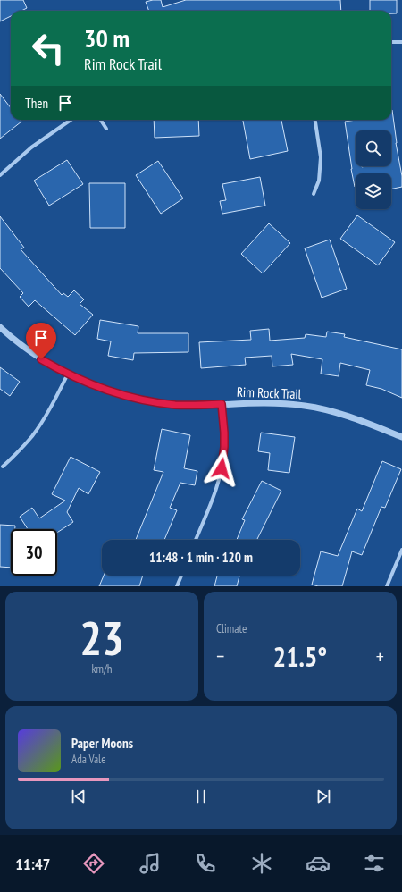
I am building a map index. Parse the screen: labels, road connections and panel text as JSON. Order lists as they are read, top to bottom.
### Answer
{
  "streets": {
    "street": ["Rim Rock Trail"]
  },
  "page": {
    "turn": ["30 m", "Rim Rock Trail"],
    "then": "Then",
    "limit": "30",
    "trip": "11:48 · 1 min · 120 m",
    "tile": [
      ["23", "km/h"],
      "Climate"
    ],
    "heat": ["−", "21.5°", "+"],
    "song": ["Paper Moons", "Ada Vale"],
    "tabs": "11:47"
  }
}
